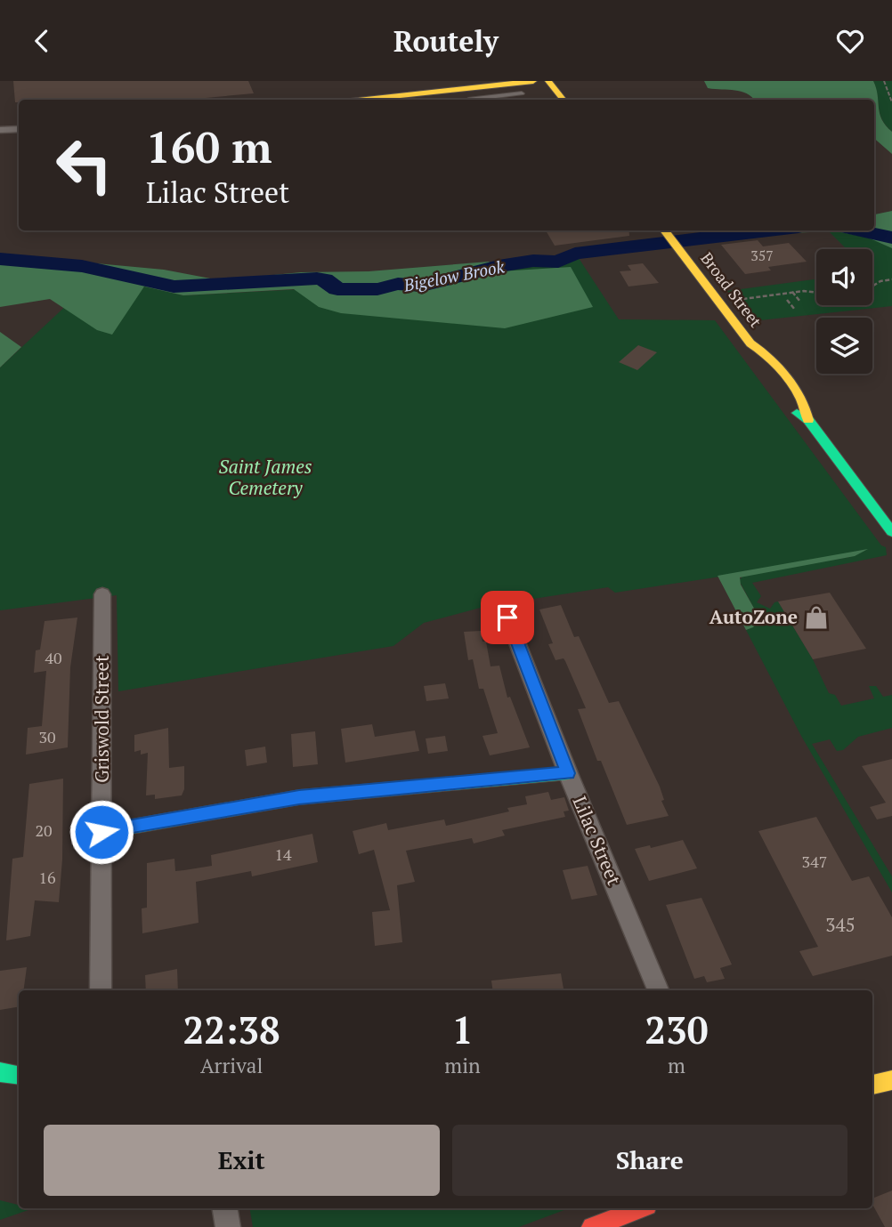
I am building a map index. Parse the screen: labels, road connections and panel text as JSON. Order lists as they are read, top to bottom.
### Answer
{
  "streets": {
    "main road": ["Broad Street"],
    "street": ["Griswold Street", "Lilac Street"]
  },
  "water": ["Bigelow Brook"],
  "parks": ["Saint James Cemetery"],
  "places": {
    "shop": ["AutoZone"]
  },
  "house_numbers": [
    "357",
    "40",
    "30",
    "20",
    "14",
    "347",
    "16",
    "345"
  ],
  "page": {
    "header": "Routely",
    "turn": ["160 m", "Lilac Street"],
    "eta": [
      "22:38",
      "Arrival",
      "1",
      "min",
      "230",
      "m"
    ],
    "buttons": ["Exit", "Share"]
  }
}
